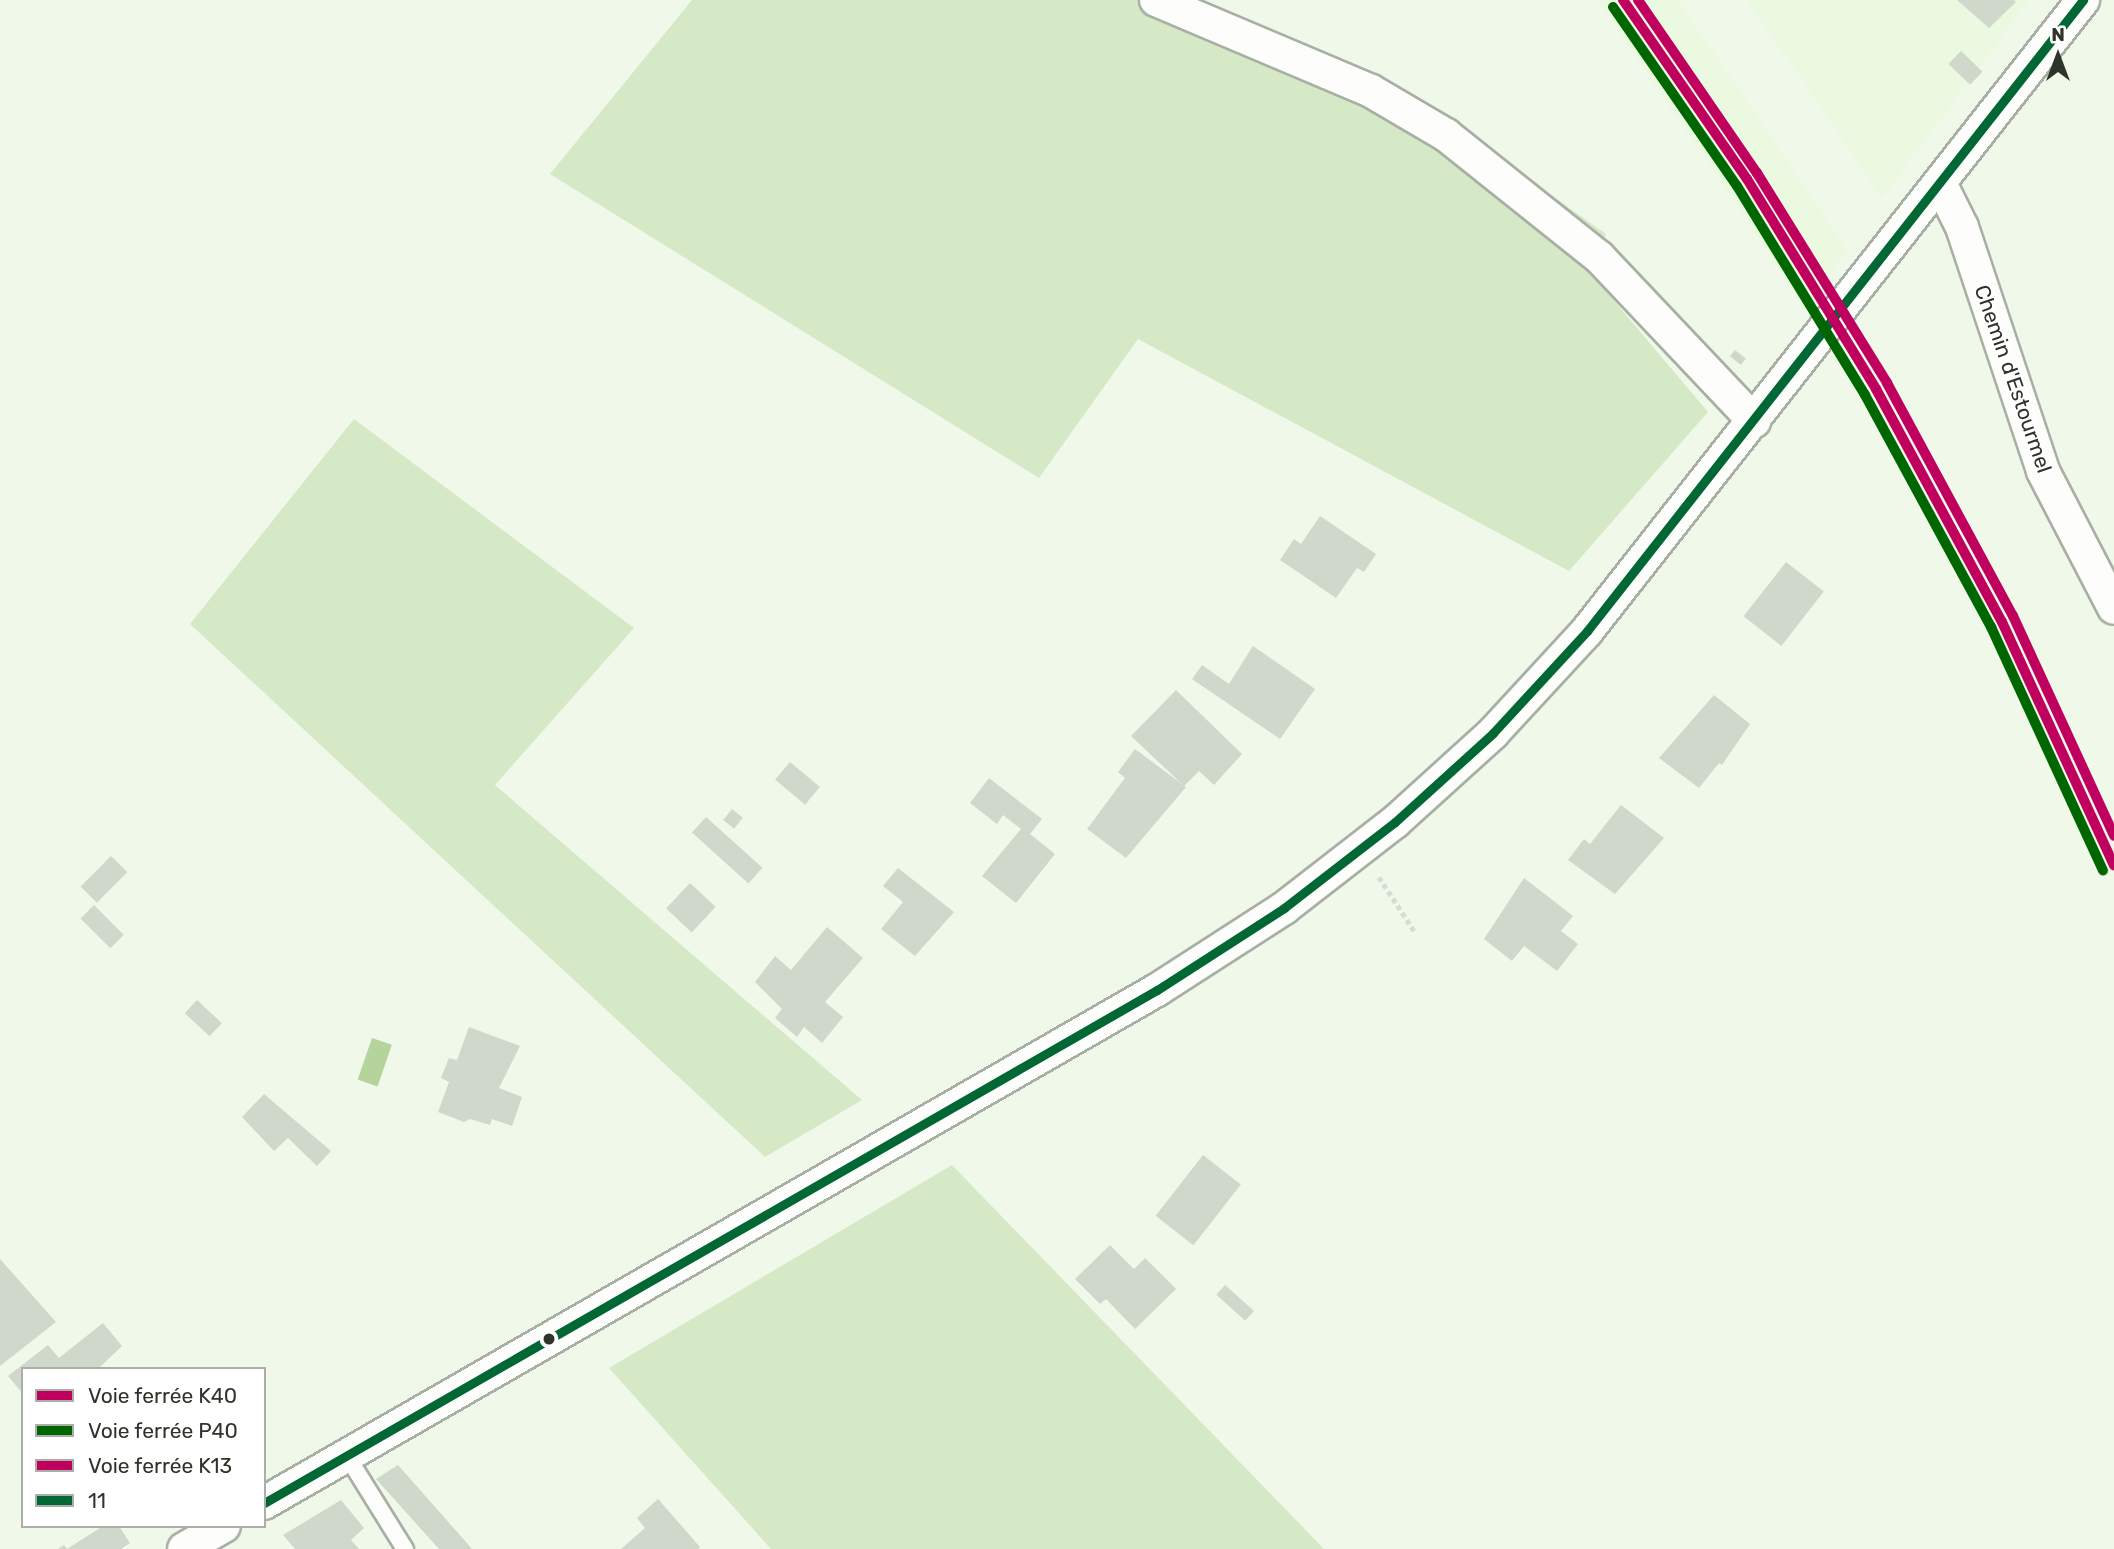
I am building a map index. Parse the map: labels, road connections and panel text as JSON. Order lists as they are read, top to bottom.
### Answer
{
  "streets": {
    "street": ["Chemin d'Estourmel"]
  },
  "lines": [
    "rail line K40",
    "rail line K13",
    "transit line 11",
    "rail line P40"
  ],
  "legend": [
    "Voie ferrée K40",
    "Voie ferrée P40",
    "Voie ferrée K13",
    "11"
  ],
  "north": "top"
}
